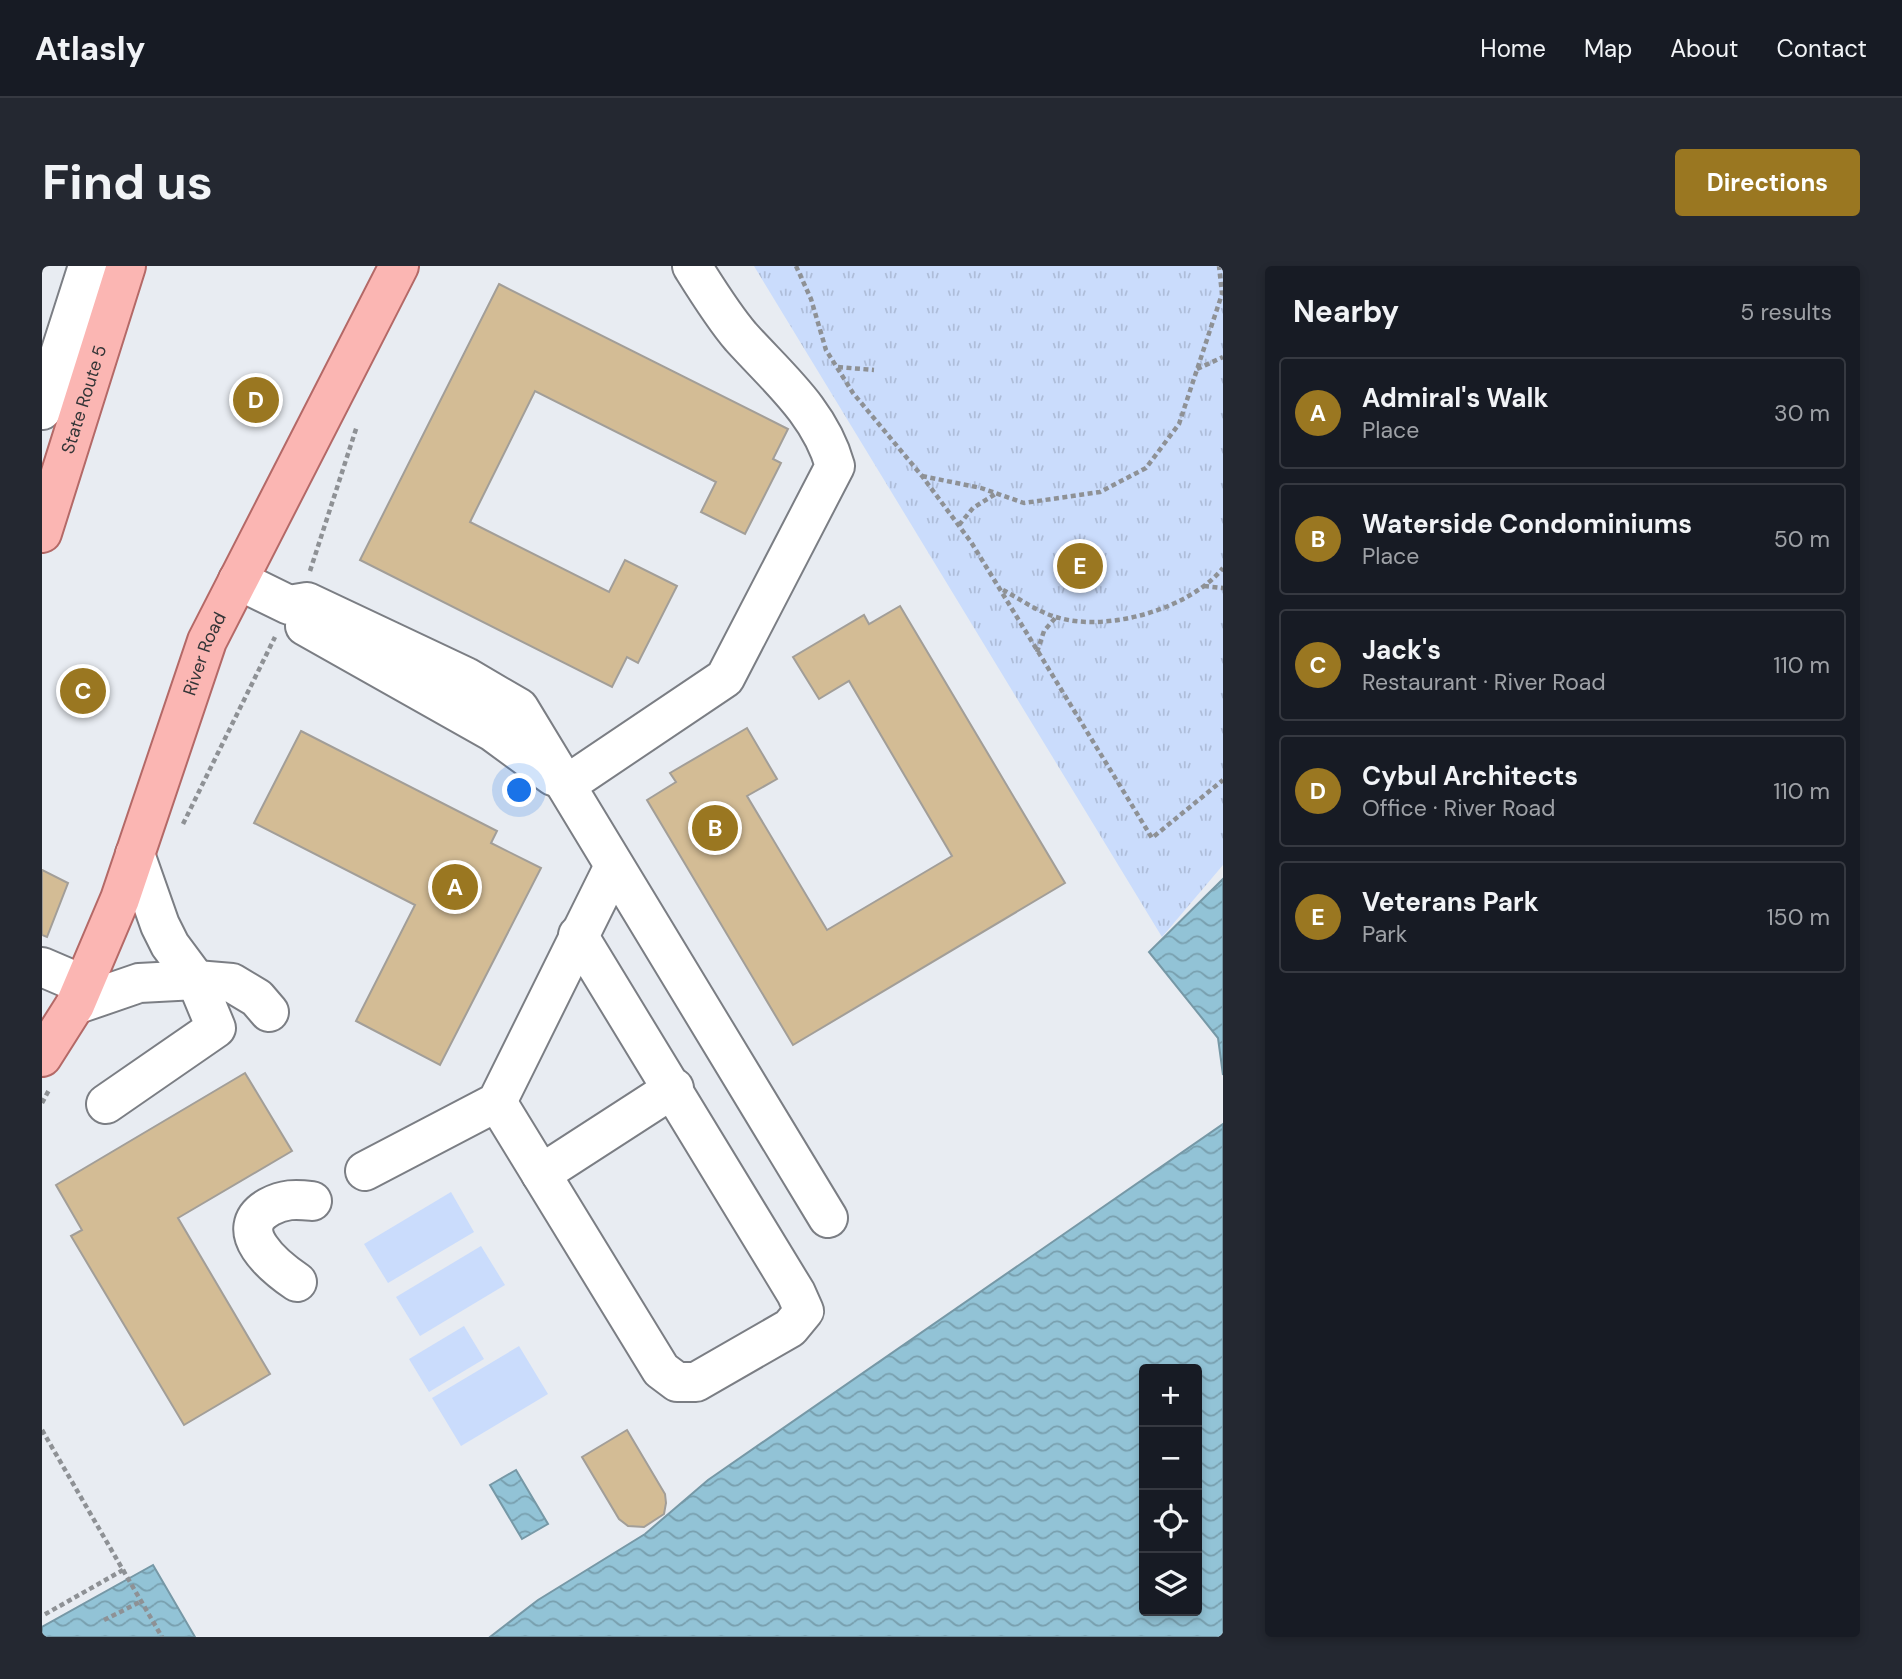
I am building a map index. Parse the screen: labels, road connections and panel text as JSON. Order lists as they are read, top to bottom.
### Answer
{
  "streets": {
    "main road": ["State Route 5", "River Road"]
  },
  "page": {
    "header": "Atlasly",
    "nav": [
      "Home",
      "Map",
      "About",
      "Contact"
    ],
    "buttons": "Directions",
    "title": "Find us",
    "heading": ["Nearby", "5 results"],
    "list": [
      {
        "mark": "A",
        "name": "Admiral's Walk",
        "note": "Place",
        "value": "30 m"
      },
      {
        "mark": "B",
        "name": "Waterside Condominiums",
        "note": "Place",
        "value": "50 m"
      },
      {
        "mark": "C",
        "name": "Jack's",
        "note": "Restaurant · River Road",
        "value": "110 m"
      },
      {
        "mark": "D",
        "name": "Cybul Architects",
        "note": "Office · River Road",
        "value": "110 m"
      },
      {
        "mark": "E",
        "name": "Veterans Park",
        "note": "Park",
        "value": "150 m"
      }
    ],
    "pins": [
      "D",
      "E",
      "C",
      "B",
      "A"
    ],
    "map_buttons": ["+", "−"]
  }
}
